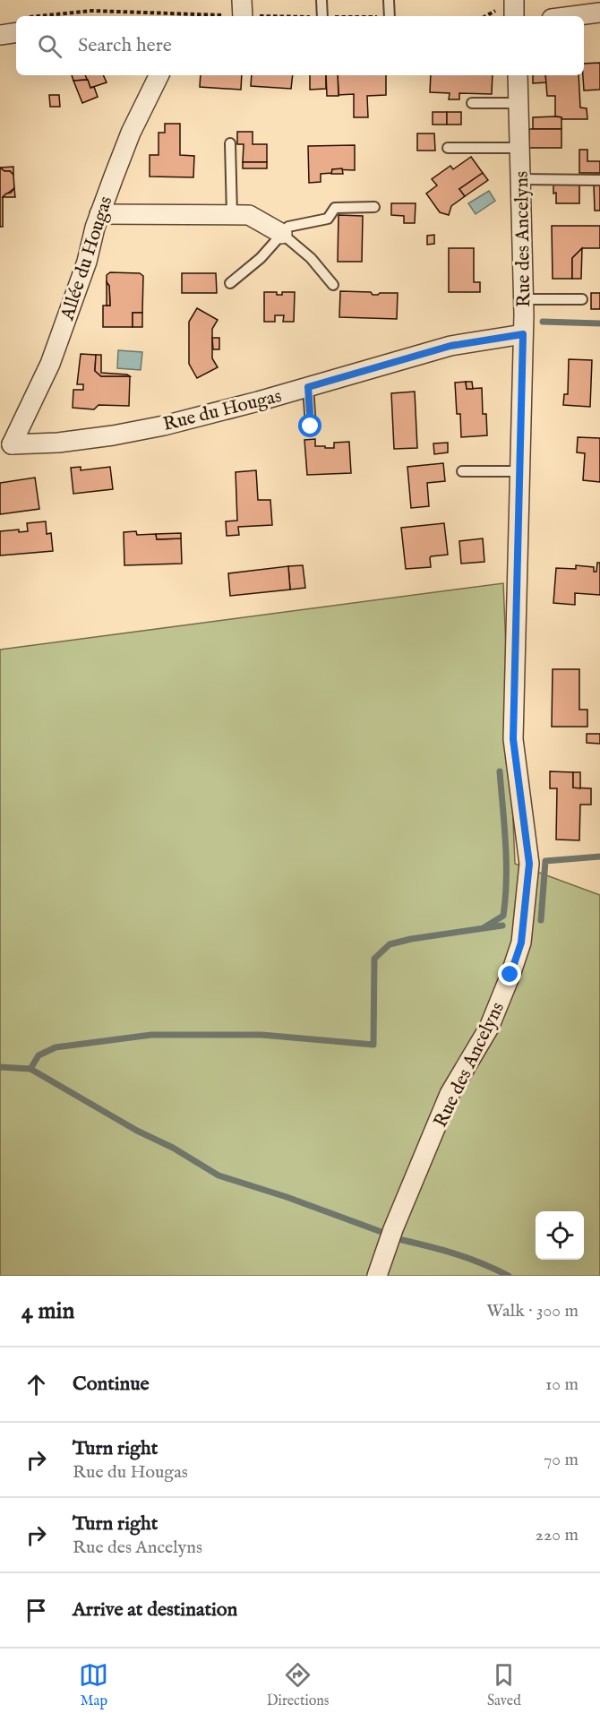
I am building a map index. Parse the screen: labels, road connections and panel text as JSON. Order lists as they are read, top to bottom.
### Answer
{
  "streets": {
    "street": ["Rue des Ancelyns", "Allée du Hougas", "Rue du Hougas"]
  },
  "crossings": [
    ["Rue des Ancelyns", "Rue du Hougas"],
    ["Allée du Hougas", "Rue du Hougas"]
  ],
  "page": {
    "search": "Search here",
    "heading": ["4 min", "Walk · 300 m"],
    "list": [
      ["Continue", "10 m"],
      ["Turn right", "Rue du Hougas", "70 m"],
      ["Turn right", "Rue des Ancelyns", "220 m"],
      "Arrive at destination"
    ],
    "nav": ["Map", "Directions", "Saved"]
  }
}
